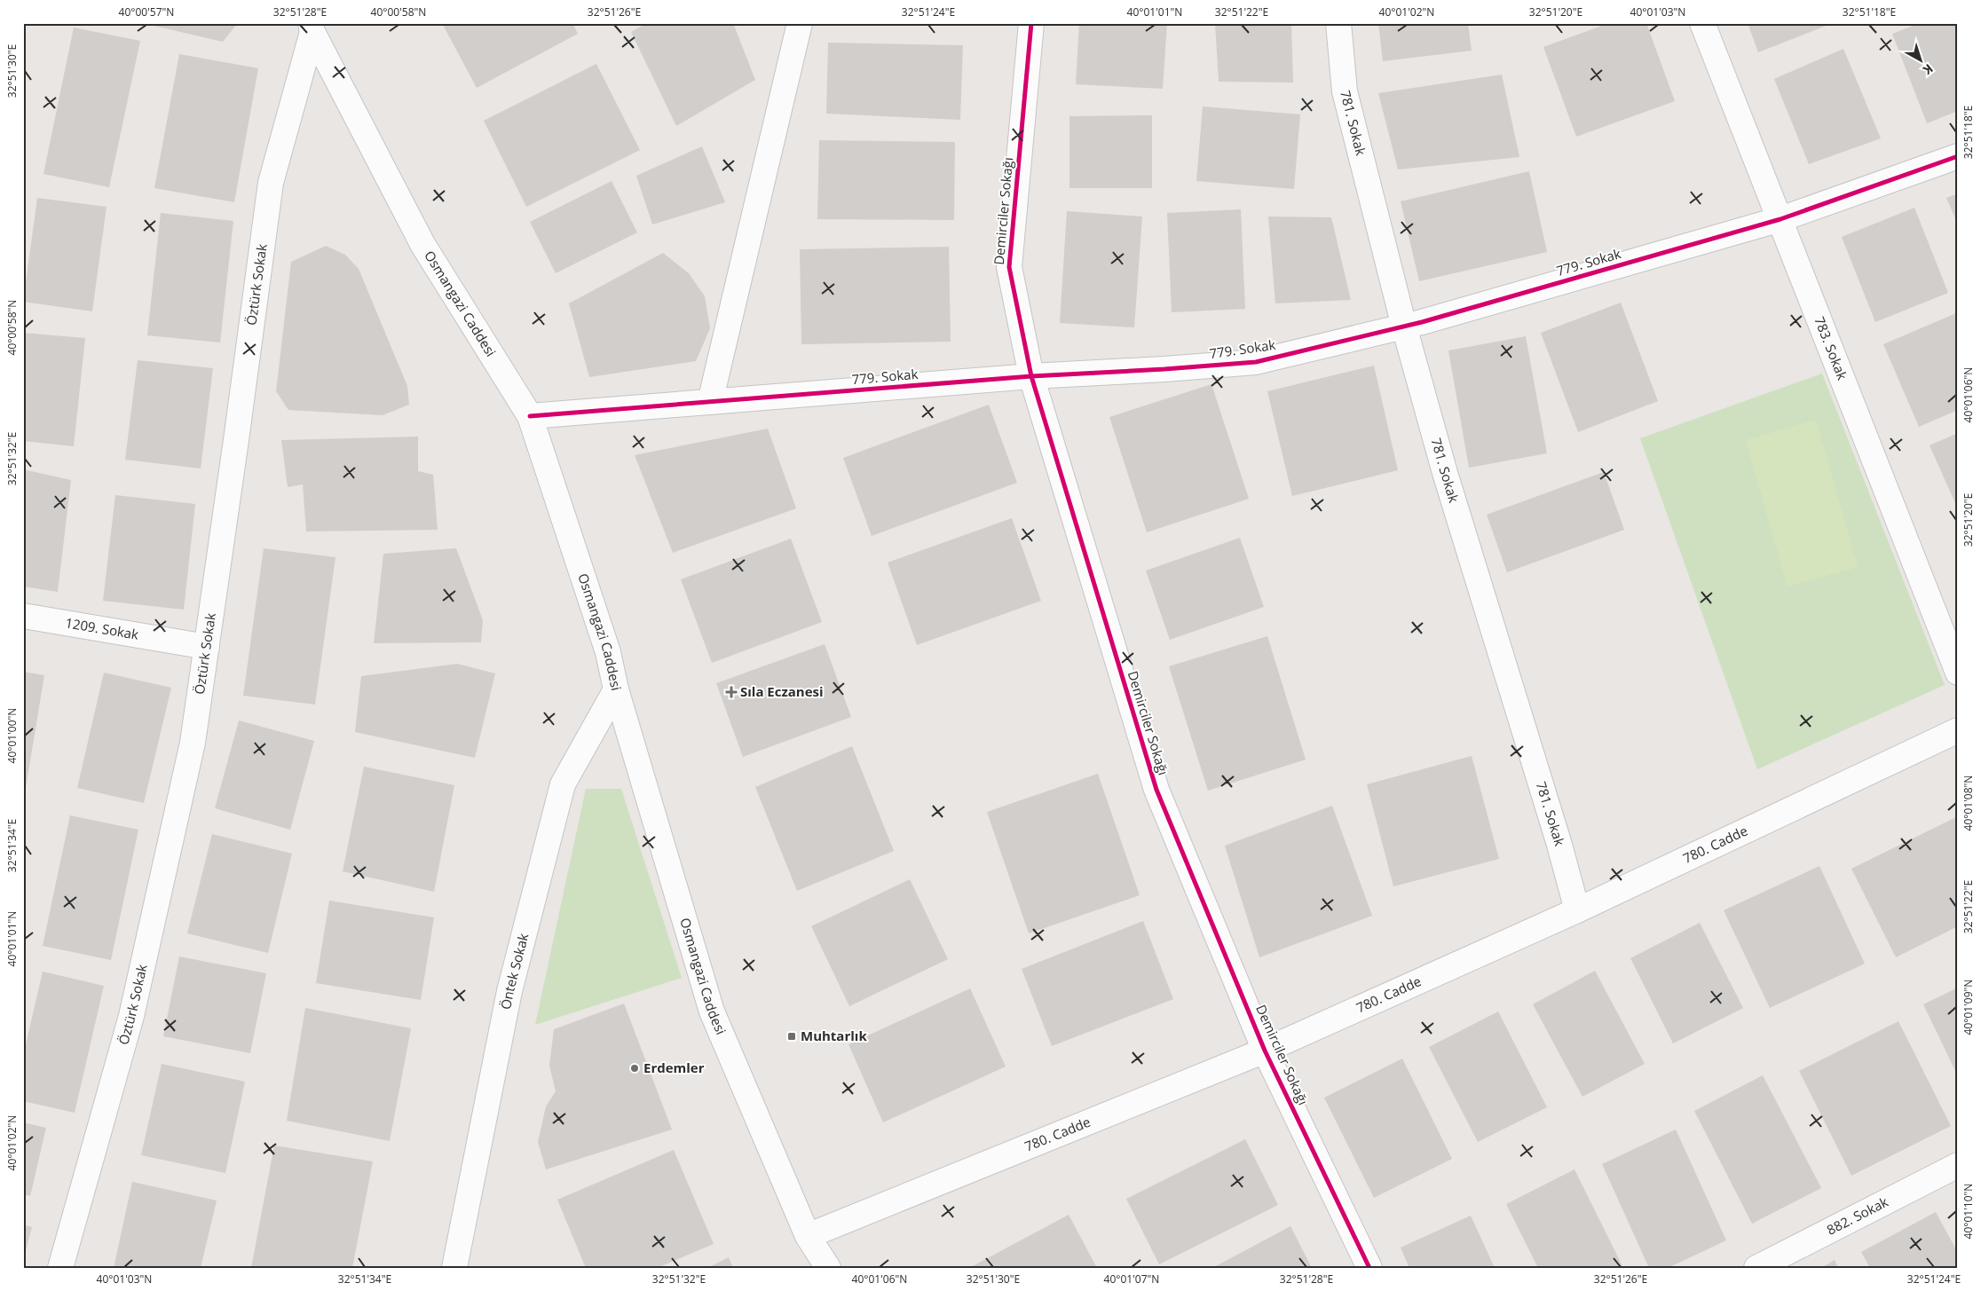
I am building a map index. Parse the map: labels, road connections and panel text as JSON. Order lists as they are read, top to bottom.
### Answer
{
  "streets": {
    "street": [
      "781. Sokak",
      "Demirciler Sokağı",
      "779. Sokak",
      "Öztürk Sokak",
      "Osmangazi Caddesi",
      "783. Sokak",
      "1209. Sokak",
      "780. Cadde",
      "Öntek Sokak",
      "882. Sokak"
    ]
  },
  "crossings": [
    ["781. Sokak", "779. Sokak"],
    ["781. Sokak", "780. Cadde"],
    ["Demirciler Sokağı", "779. Sokak"],
    ["Demirciler Sokağı", "780. Cadde"],
    ["779. Sokak", "Osmangazi Caddesi"],
    ["779. Sokak", "783. Sokak"],
    ["Öztürk Sokak", "Osmangazi Caddesi"],
    ["Öztürk Sokak", "1209. Sokak"],
    ["Osmangazi Caddesi", "780. Cadde"],
    ["Osmangazi Caddesi", "Öntek Sokak"]
  ],
  "places": {
    "health": ["Sıla Eczanesi"],
    "transit": ["Muhtarlık"],
    "other": ["Erdemler"]
  },
  "north": "bottom right",
  "coordinates": [
    "40°00'57\"N",
    "32°51'28\"E",
    "40°00'58\"N",
    "32°51'26\"E",
    "32°51'24\"E",
    "40°01'01\"N",
    "32°51'22\"E",
    "40°01'02\"N",
    "32°51'20\"E",
    "40°01'03\"N",
    "32°51'18\"E",
    "32°51'30\"E",
    "40°01'06\"N",
    "32°51'32\"E",
    "40°01'00\"N",
    "40°01'08\"N",
    "32°51'34\"E",
    "40°01'09\"N",
    "40°01'10\"N",
    "40°01'07\"N"
  ]
}
